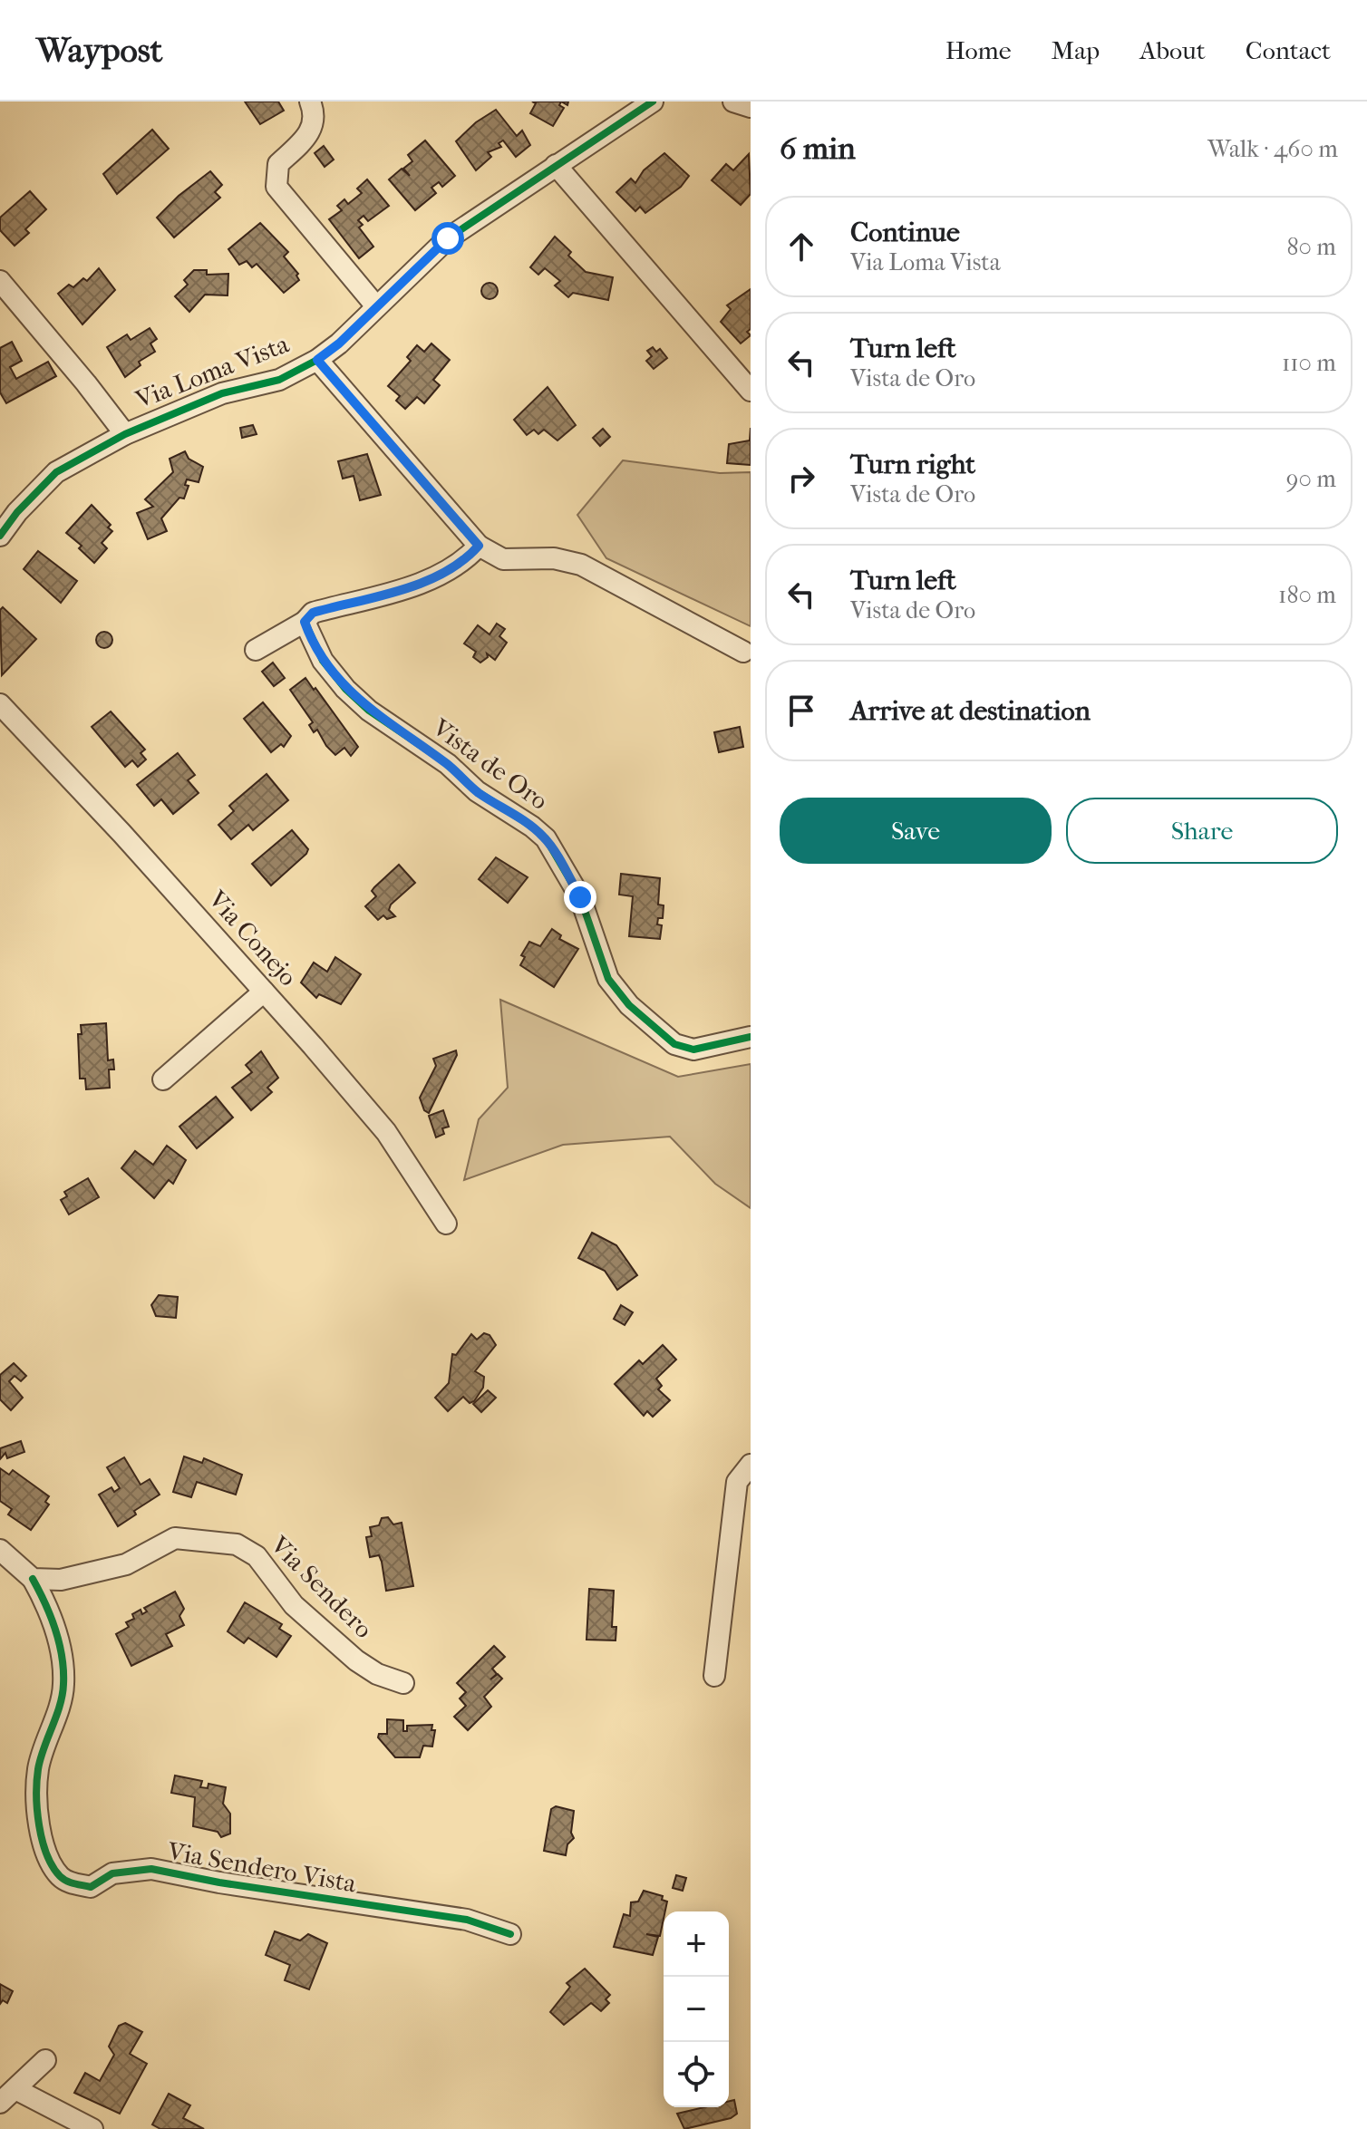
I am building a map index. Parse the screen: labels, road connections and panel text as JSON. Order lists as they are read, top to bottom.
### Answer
{
  "streets": {
    "street": [
      "Via Loma Vista",
      "Vista de Oro",
      "Via Conejo",
      "Via Sendero",
      "Via Sendero Vista"
    ]
  },
  "crossings": [
    ["Via Sendero", "Via Sendero Vista"]
  ],
  "page": {
    "header": "Waypost",
    "nav": [
      "Home",
      "Map",
      "About",
      "Contact"
    ],
    "heading": ["6 min", "Walk · 460 m"],
    "list": [
      ["Continue", "Via Loma Vista", "80 m"],
      ["Turn left", "Vista de Oro", "110 m"],
      ["Turn right", "Vista de Oro", "90 m"],
      ["Turn left", "Vista de Oro", "180 m"],
      "Arrive at destination"
    ],
    "buttons": ["Save", "Share"],
    "map_buttons": ["+", "−"]
  }
}
